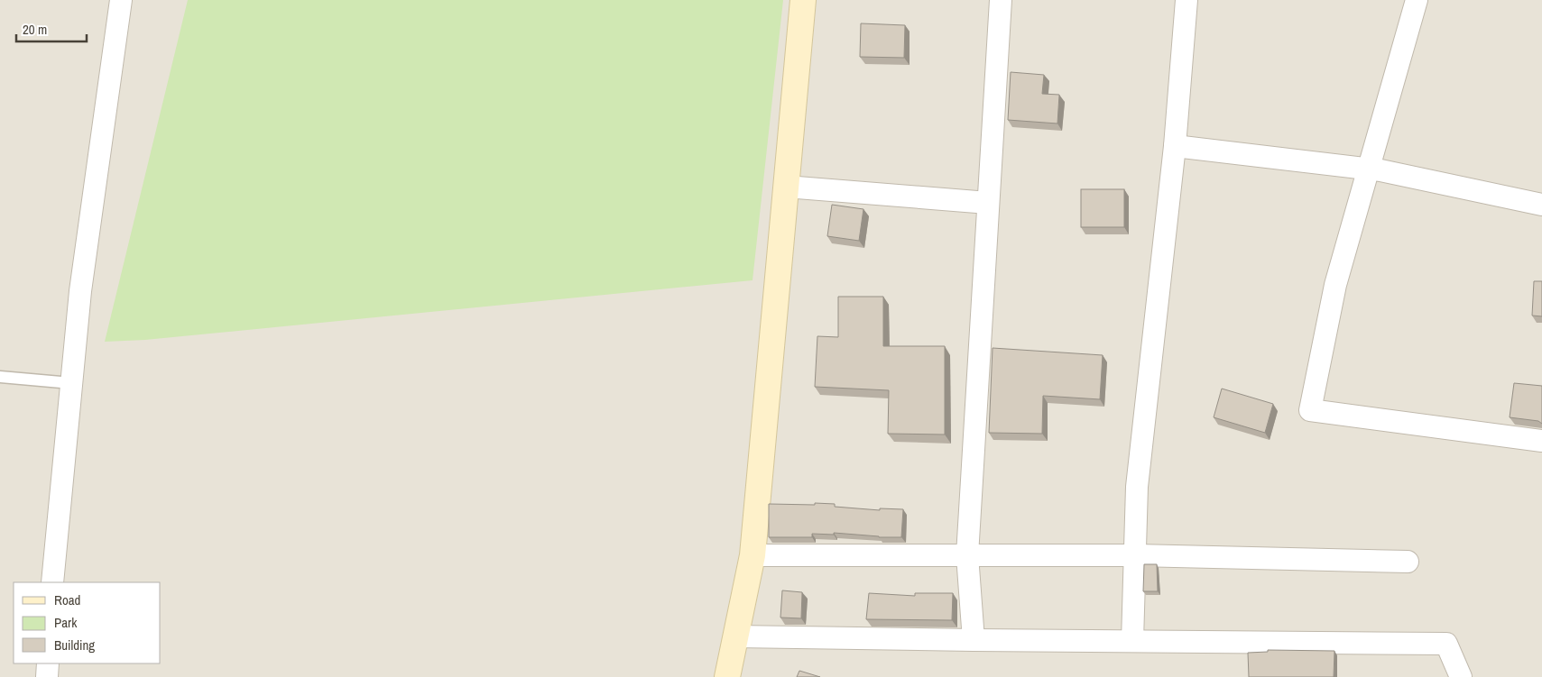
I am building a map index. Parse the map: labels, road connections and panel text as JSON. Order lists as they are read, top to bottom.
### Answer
{
  "legend": ["Road", "Park", "Building"],
  "scale_bar": "20 m"
}
